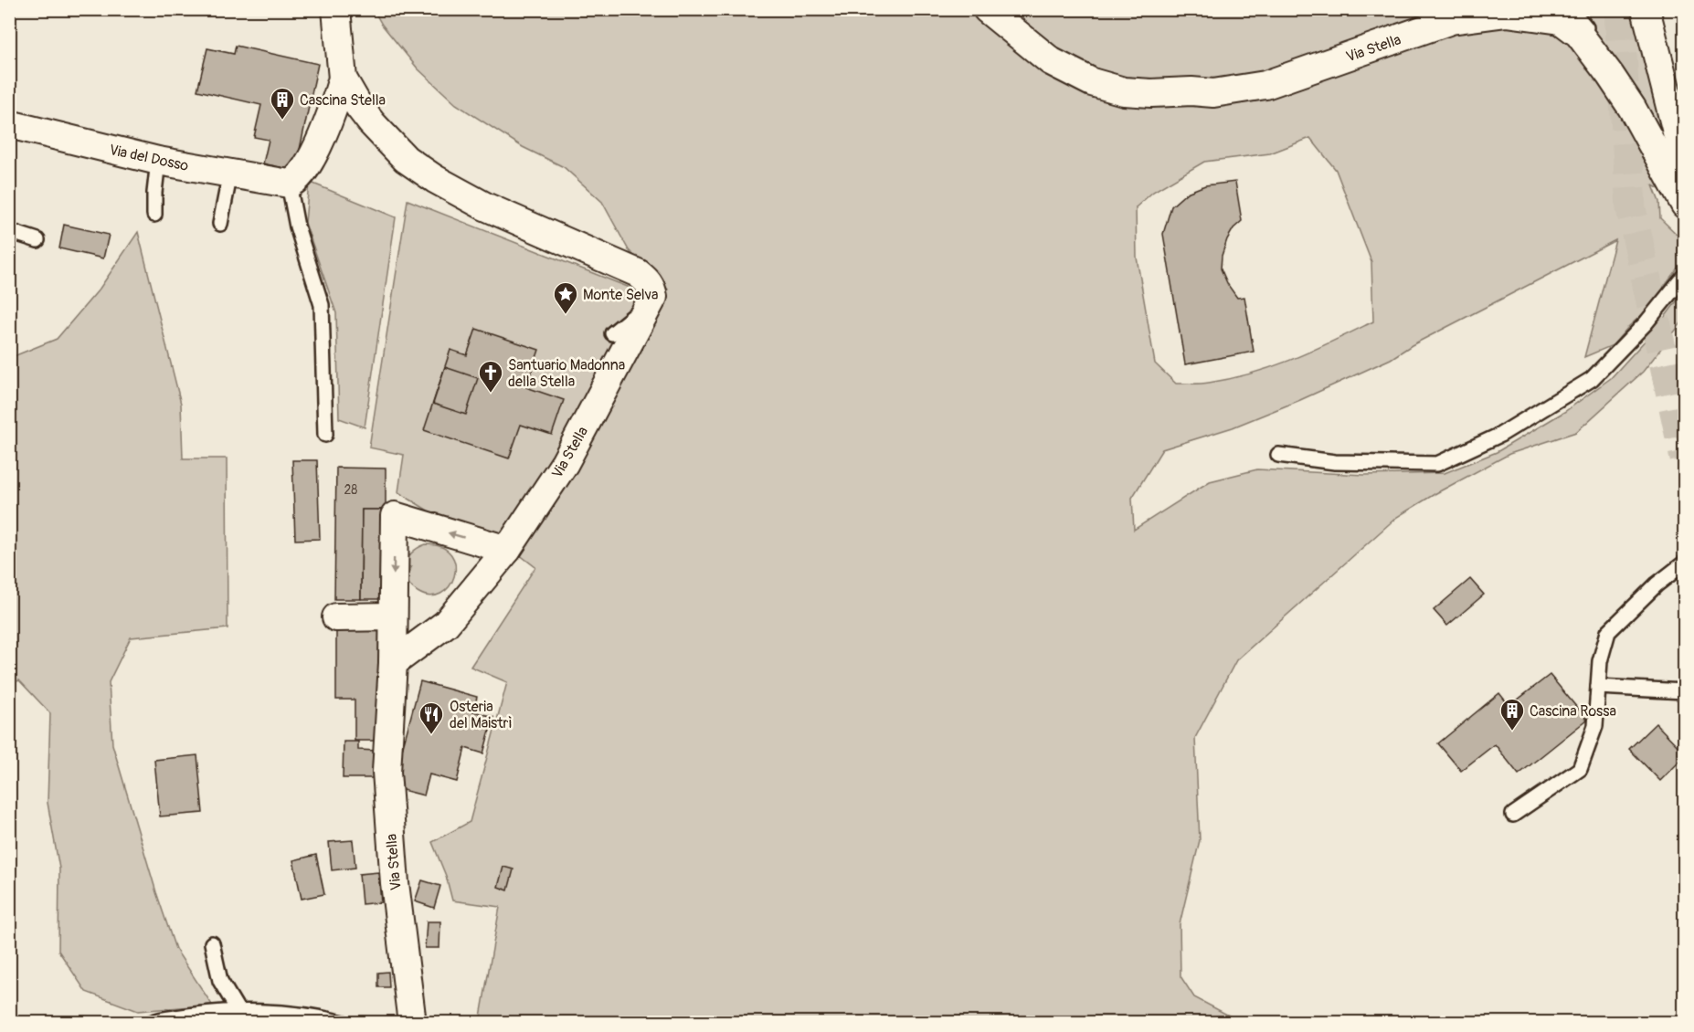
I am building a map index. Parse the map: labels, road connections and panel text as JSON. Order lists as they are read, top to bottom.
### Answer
{
  "streets": {
    "street": ["Via Stella", "Via del Dosso"]
  },
  "places": {
    "building": ["Cascina Stella", "Cascina Rossa"],
    "place": ["Monte Selva"],
    "church": ["Santuario Madonna della Stella"],
    "restaurant": ["Osteria del Maistrì"]
  },
  "house_numbers": ["28"]
}
